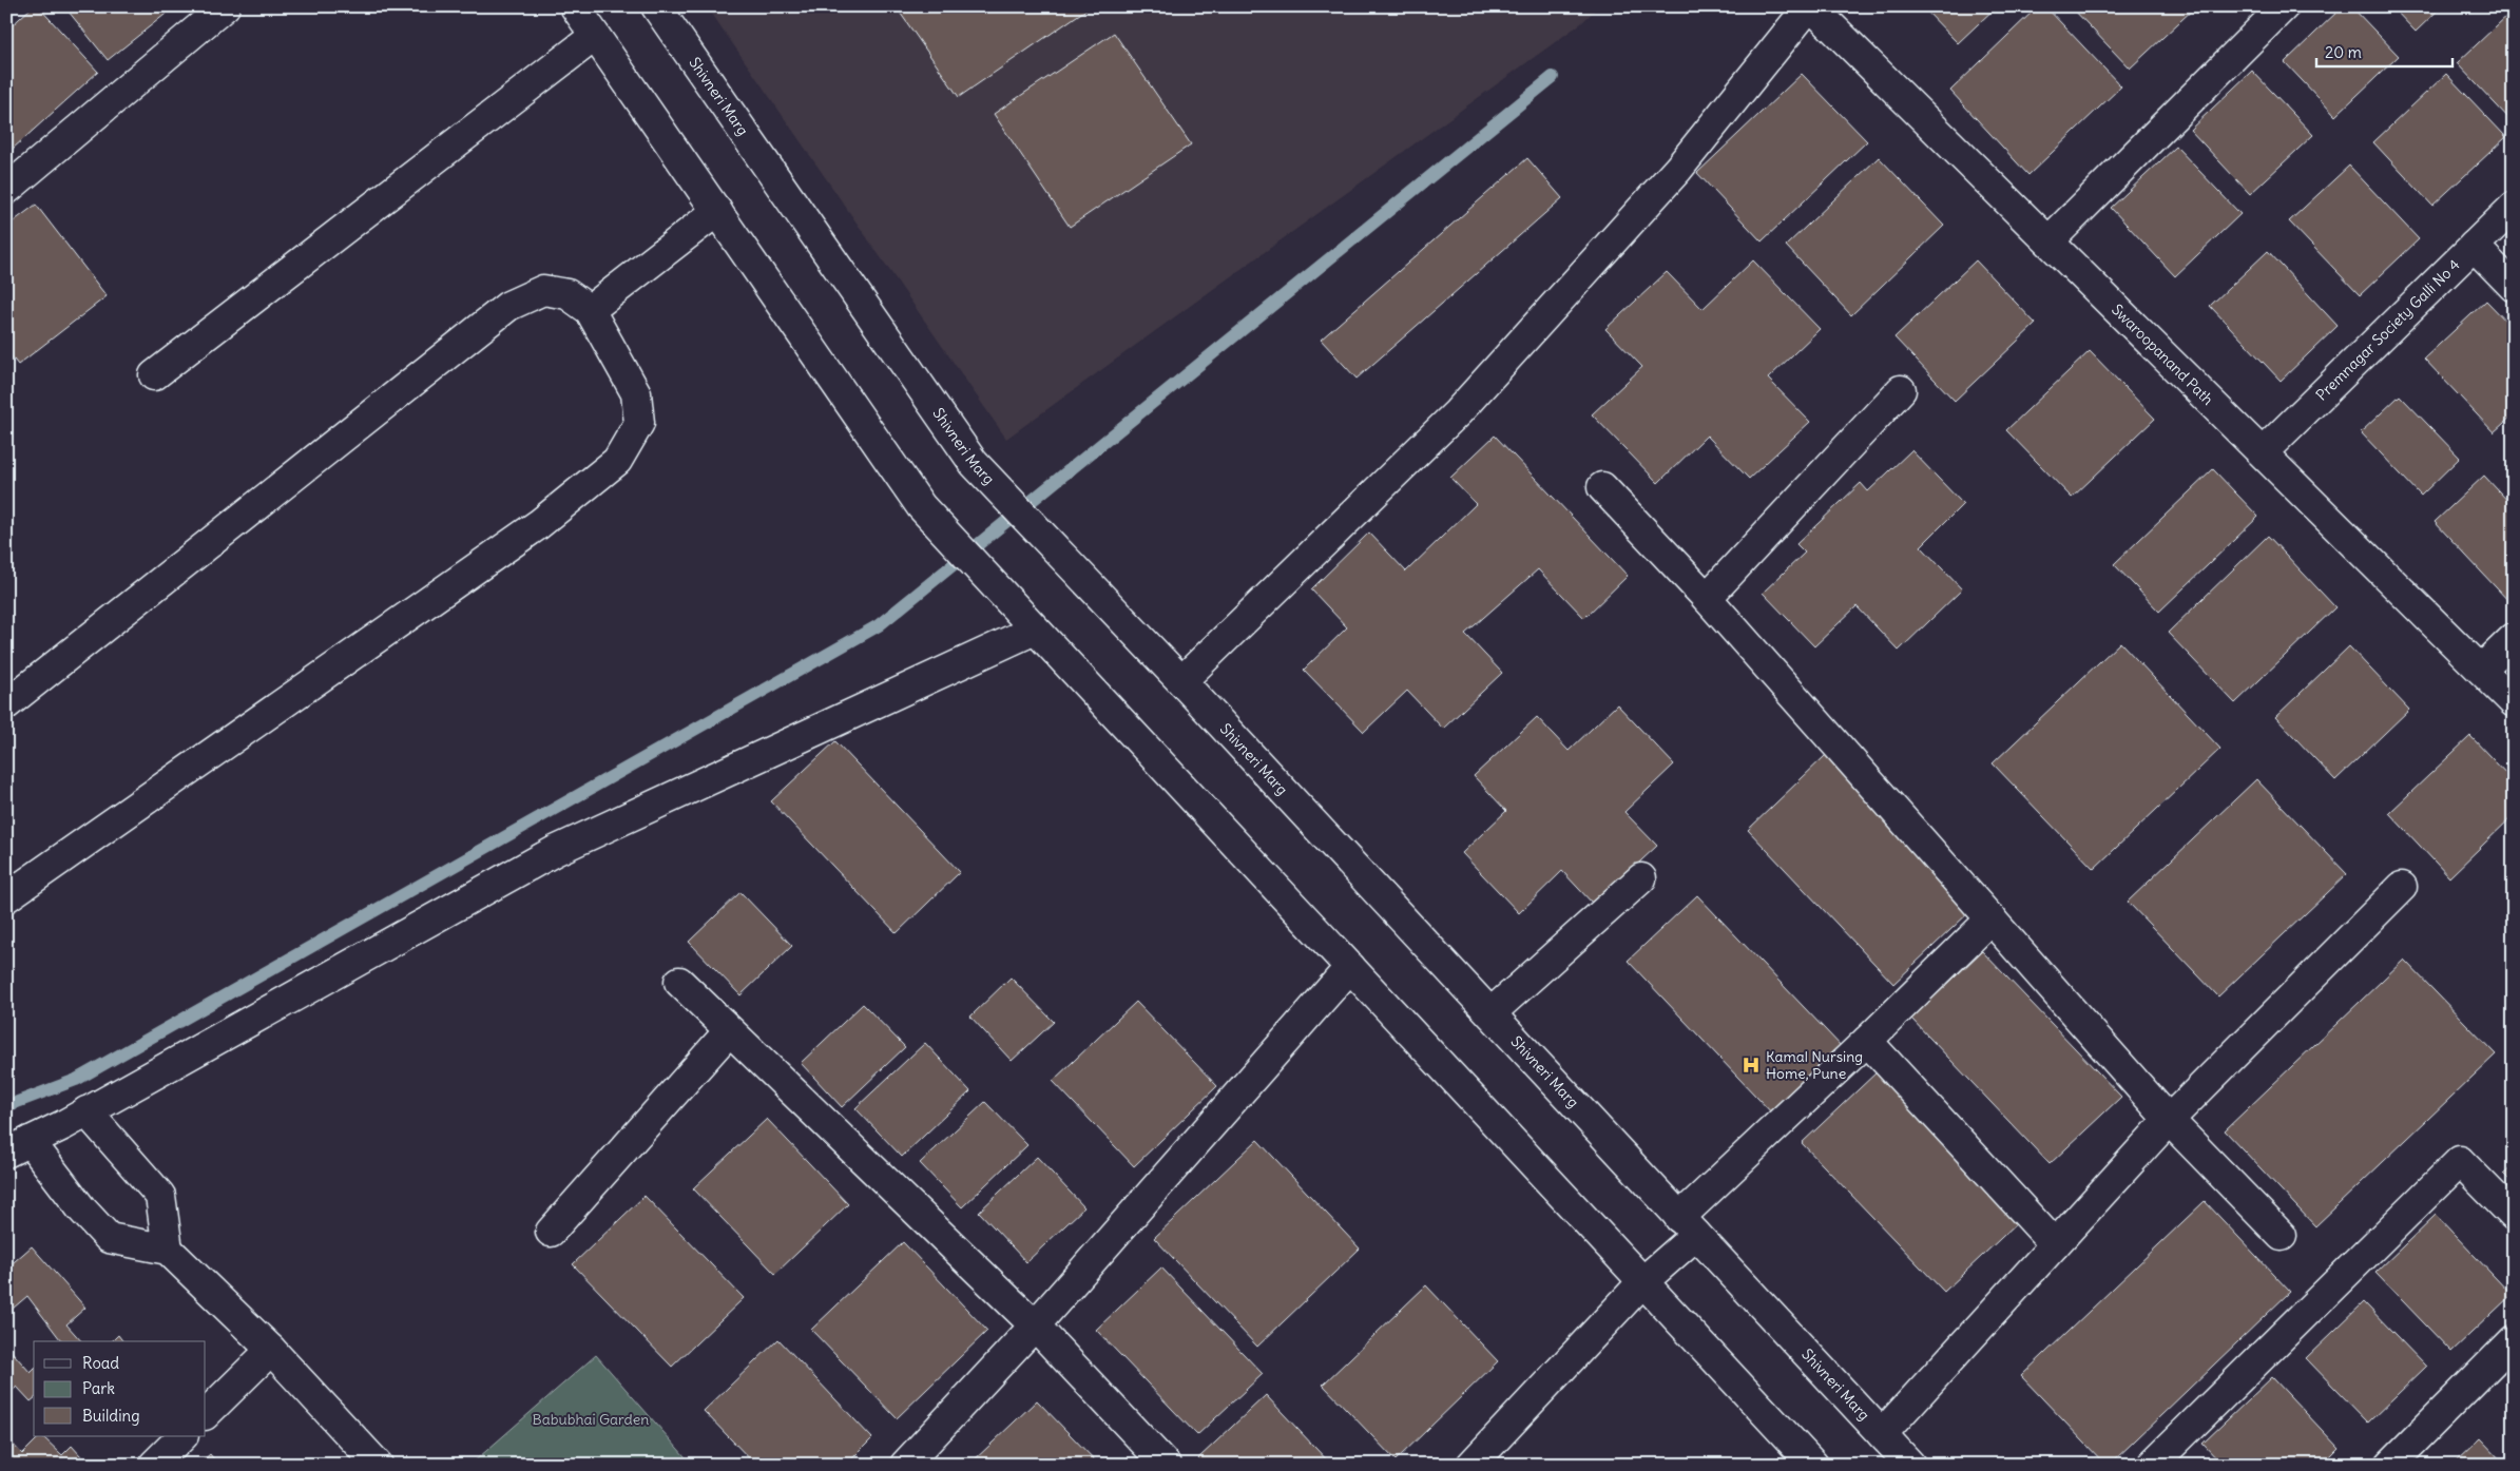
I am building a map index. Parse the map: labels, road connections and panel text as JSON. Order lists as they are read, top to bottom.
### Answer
{
  "streets": {
    "street": ["Shivneri Marg", "Premnagar Society Galli No 4", "Swaroopanand Path"]
  },
  "crossings": [
    ["Premnagar Society Galli No 4", "Swaroopanand Path"]
  ],
  "parks": ["Babubhai Garden"],
  "places": {
    "hospital": ["Kamal Nursing Home, Pune"]
  },
  "legend": ["Road", "Park", "Building"],
  "scale_bar": "20 m"
}
